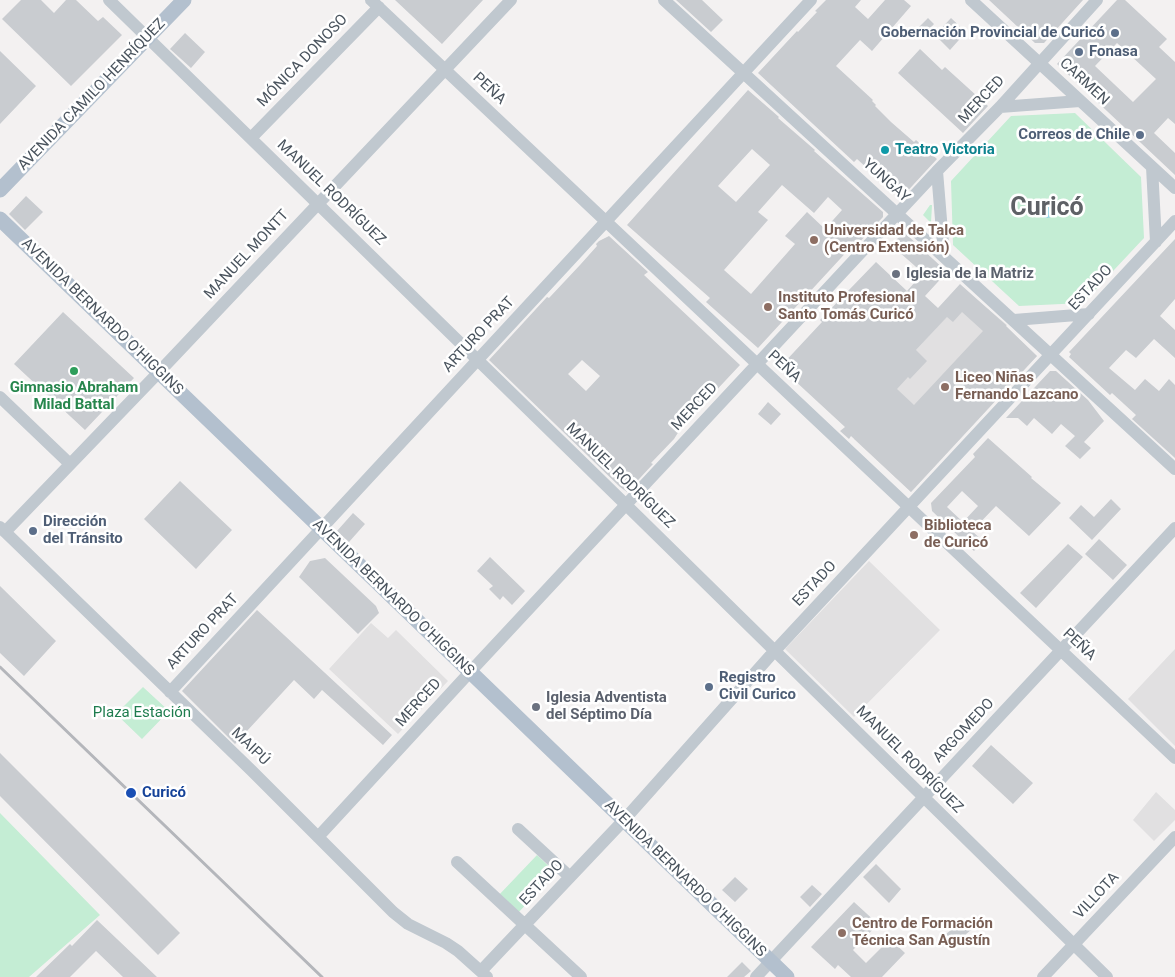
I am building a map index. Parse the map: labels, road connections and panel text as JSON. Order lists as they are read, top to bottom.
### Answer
{
  "streets": {
    "main road": ["AVENIDA CAMILO HENRÍQUEZ", "AVENIDA BERNARDO O'HIGGINS"],
    "street": [
      "MÓNICA DONOSO",
      "CARMEN",
      "PEÑA",
      "MERCED",
      "YUNGAY",
      "MANUEL RODRÍGUEZ",
      "MANUEL MONTT",
      "ESTADO",
      "ARTURO PRAT",
      "ARGOMEDO",
      "MAIPÚ",
      "VILLOTA"
    ]
  },
  "crossings": [
    ["MÓNICA DONOSO", "PEÑA"],
    ["MÓNICA DONOSO", "MANUEL RODRÍGUEZ"],
    ["CARMEN", "MERCED"],
    ["PEÑA", "MERCED"],
    ["PEÑA", "MANUEL MONTT"],
    ["PEÑA", "ESTADO"],
    ["PEÑA", "ARTURO PRAT"],
    ["PEÑA", "ARGOMEDO"],
    ["AVENIDA CAMILO HENRÍQUEZ", "MANUEL RODRÍGUEZ"],
    ["MERCED", "YUNGAY"],
    ["MERCED", "MANUEL RODRÍGUEZ"],
    ["MERCED", "AVENIDA BERNARDO O'HIGGINS"],
    ["MERCED", "MAIPÚ"],
    ["YUNGAY", "ESTADO"],
    ["YUNGAY", "ARTURO PRAT"],
    ["MANUEL RODRÍGUEZ", "MANUEL MONTT"],
    ["MANUEL RODRÍGUEZ", "ESTADO"],
    ["MANUEL RODRÍGUEZ", "ARTURO PRAT"],
    ["MANUEL RODRÍGUEZ", "ARGOMEDO"],
    ["MANUEL RODRÍGUEZ", "VILLOTA"],
    ["MANUEL MONTT", "AVENIDA BERNARDO O'HIGGINS"],
    ["MANUEL MONTT", "MAIPÚ"],
    ["ESTADO", "AVENIDA BERNARDO O'HIGGINS"],
    ["ESTADO", "MAIPÚ"],
    ["AVENIDA BERNARDO O'HIGGINS", "ARTURO PRAT"],
    ["AVENIDA BERNARDO O'HIGGINS", "ARGOMEDO"],
    ["ARTURO PRAT", "MAIPÚ"]
  ],
  "districts": ["Curicó"],
  "parks": ["Plaza Estación"],
  "places": [
    "Gobernación Provincial de Curicó",
    "Fonasa",
    "Correos de Chile",
    "Teatro Victoria",
    "Universidad de Talca (Centro Extensión)",
    "Iglesia de la Matriz",
    "Instituto Profesional Santo Tomás Curicó",
    "Gimnasio Abraham Milad Battal",
    "Liceo Niñas Fernando Lazcano",
    "Dirección del Tránsito",
    "Biblioteca de Curicó",
    "Registro Civil Curico",
    "Iglesia Adventista del Séptimo Día",
    "Curicó",
    "Centro de Formación Técnica San Agustín"
  ]
}
